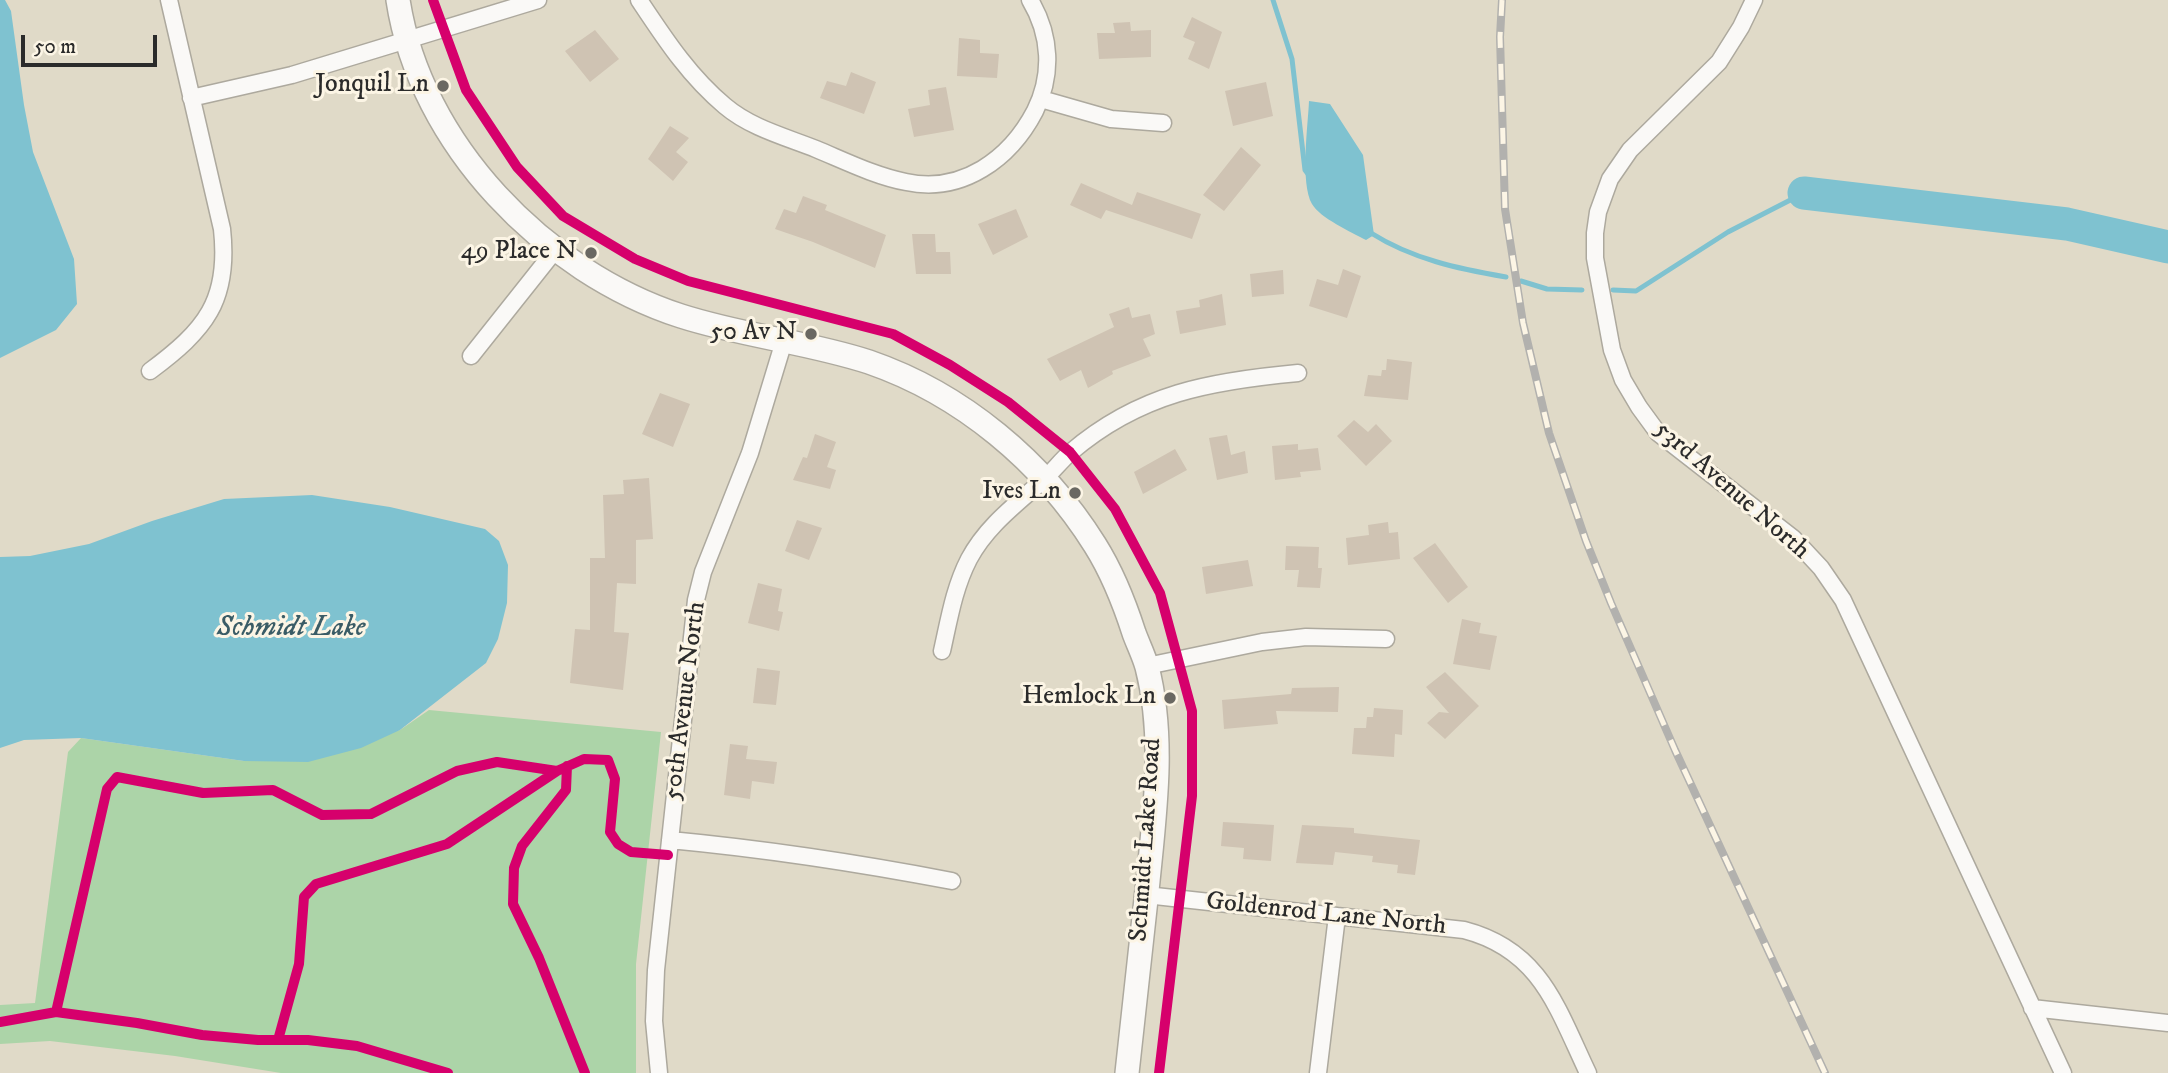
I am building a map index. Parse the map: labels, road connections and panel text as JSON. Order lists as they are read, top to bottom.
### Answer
{
  "streets": {
    "street": [
      "53rd Avenue North",
      "50th Avenue North",
      "Schmidt Lake Road",
      "Goldenrod Lane North"
    ]
  },
  "crossings": [
    ["50th Avenue North", "Schmidt Lake Road"],
    ["Schmidt Lake Road", "Goldenrod Lane North"]
  ],
  "water": ["Schmidt Lake"],
  "places": [
    "Jonquil Ln",
    "49 Place N",
    "50 Av N",
    "Ives Ln",
    "Hemlock Ln"
  ],
  "scale_bar": "50 m"
}
